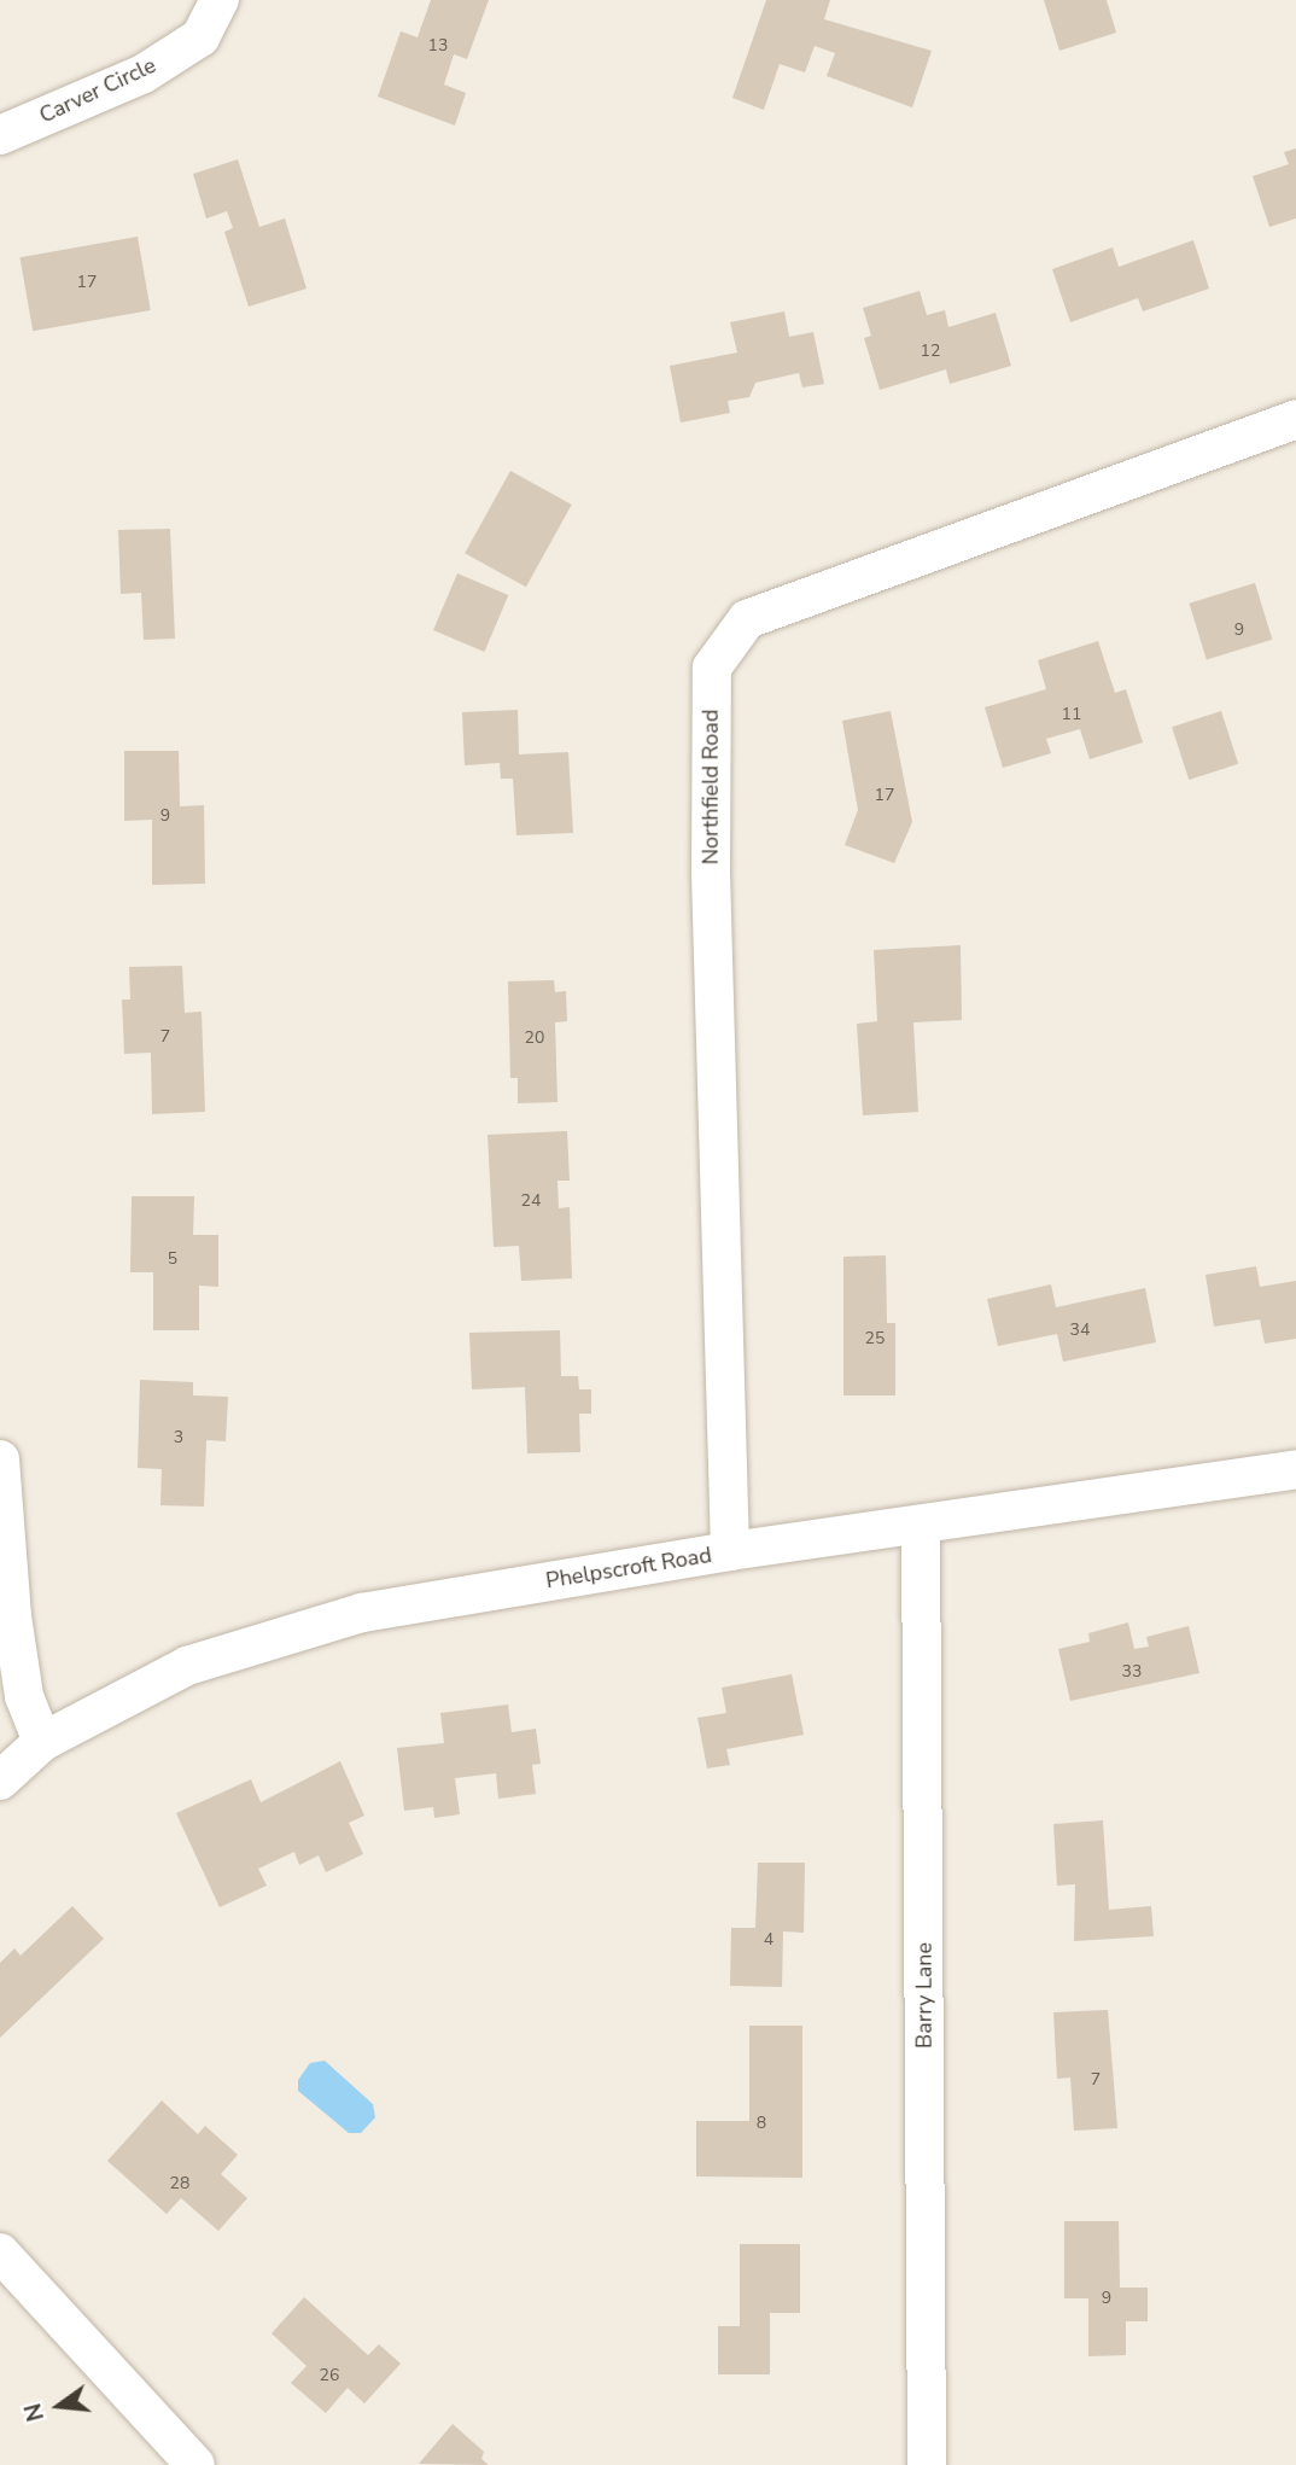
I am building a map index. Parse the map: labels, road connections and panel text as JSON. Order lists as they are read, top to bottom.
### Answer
{
  "streets": {
    "street": [
      "Carver Circle",
      "Northfield Road",
      "Phelpscroft Road",
      "Barry Lane"
    ]
  },
  "crossings": [
    ["Northfield Road", "Phelpscroft Road"],
    ["Phelpscroft Road", "Barry Lane"]
  ],
  "house_numbers": [
    "13",
    "17",
    "12",
    "9",
    "11",
    "17",
    "9",
    "7",
    "20",
    "24",
    "5",
    "34",
    "25",
    "3",
    "33",
    "4",
    "7",
    "8",
    "28",
    "9",
    "26"
  ],
  "north": "left"
}
